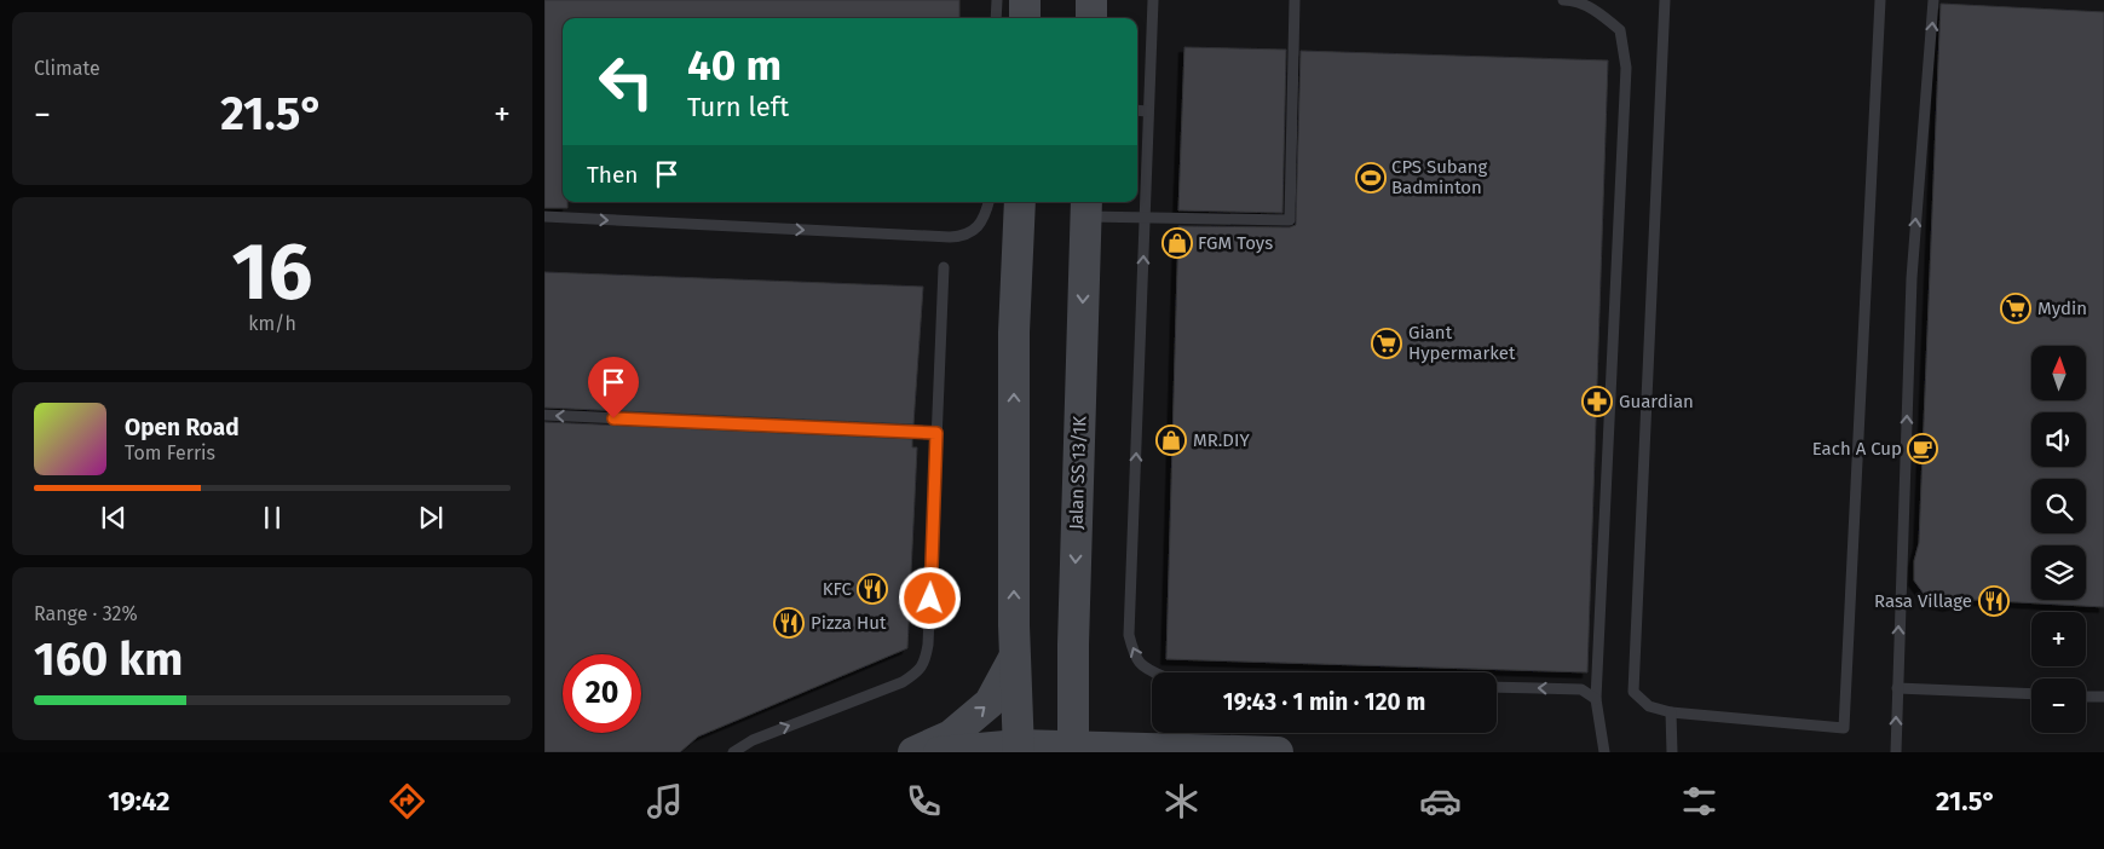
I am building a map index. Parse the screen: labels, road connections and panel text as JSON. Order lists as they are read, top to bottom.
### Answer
{
  "streets": {
    "street": ["Jalan SS 13/1K"]
  },
  "places": {
    "sports": ["CPS Subang Badminton"],
    "shop": ["FGM Toys", "MR.DIY"],
    "supermarket": ["Mydin", "Giant Hypermarket"],
    "pharmacy": ["Guardian"],
    "cafe": ["Each A Cup"],
    "restaurant": ["KFC", "Rasa Village", "Pizza Hut"]
  },
  "north": "top",
  "page": {
    "tile": [
      "Climate",
      ["16", "km/h"],
      ["Range · 32%", "160 km"]
    ],
    "turn": ["40 m", "Turn left"],
    "heat": ["−", "21.5°", "+"],
    "then": "Then",
    "map_buttons": ["+", "−"],
    "song": ["Open Road", "Tom Ferris"],
    "limit": "20",
    "trip": "19:43 · 1 min · 120 m",
    "tabs": ["19:42", "21.5°"]
  }
}
